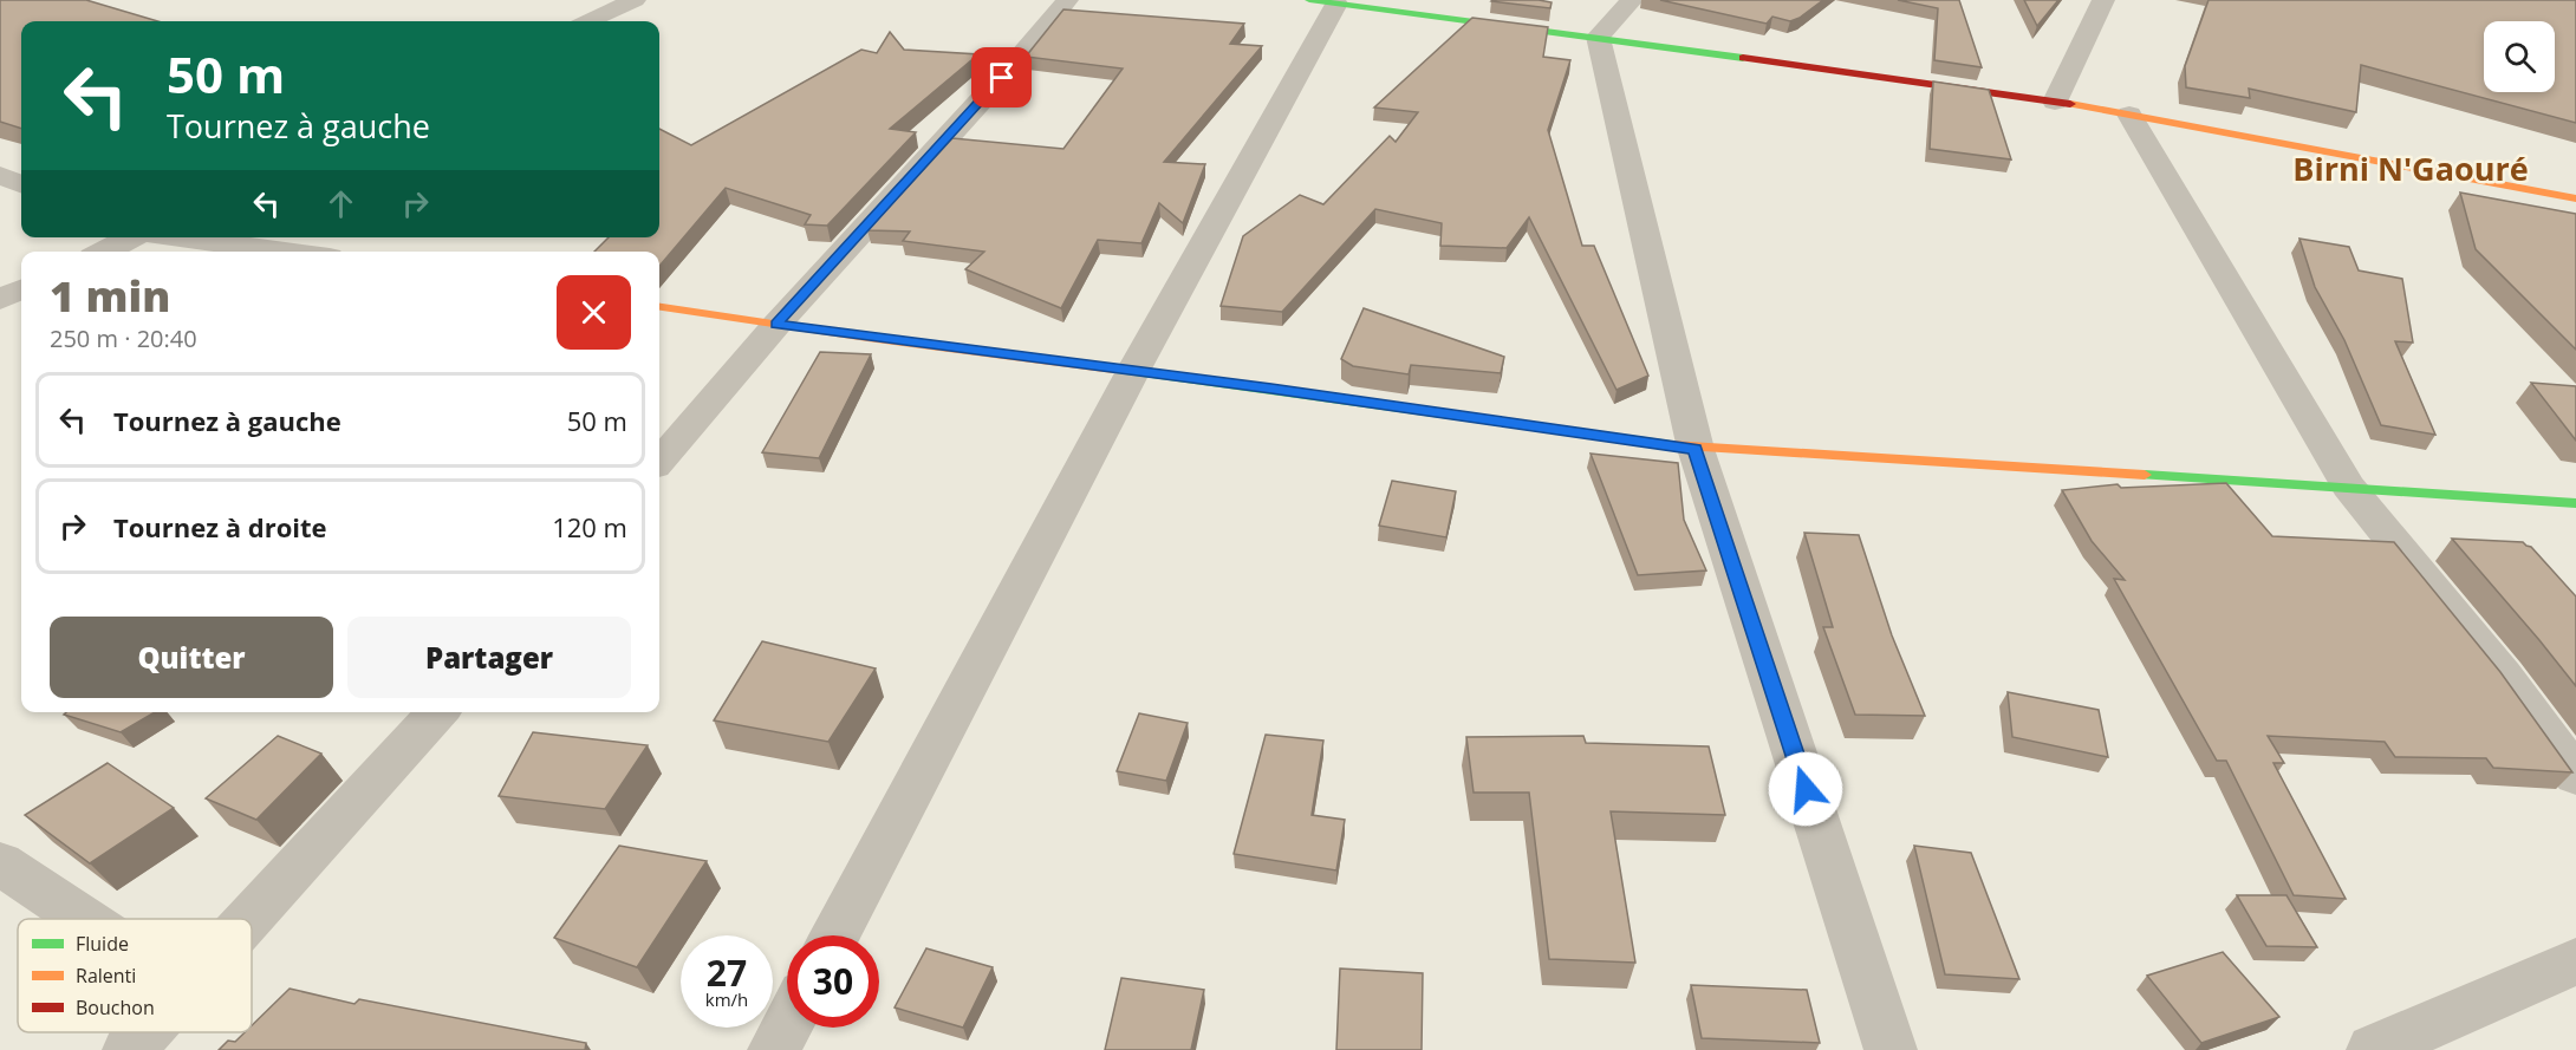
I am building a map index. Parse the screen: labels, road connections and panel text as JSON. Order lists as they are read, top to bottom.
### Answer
{
  "districts": ["Birni N'Gaouré"],
  "legend": ["Fluide", "Ralenti", "Bouchon"],
  "page": {
    "turn": ["50 m", "Tournez à gauche"],
    "heading": ["1 min", "250 m · 20:40"],
    "list": [
      {
        "name": "Tournez à gauche",
        "value": "50 m"
      },
      {
        "name": "Tournez à droite",
        "value": "120 m"
      }
    ],
    "buttons": ["Quitter", "Partager"],
    "speed": "27 km/h",
    "limit": "30"
  }
}
